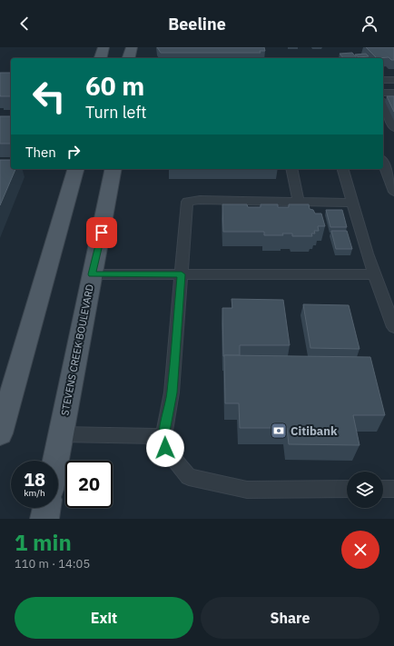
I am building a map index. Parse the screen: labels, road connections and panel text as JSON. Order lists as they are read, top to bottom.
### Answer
{
  "streets": {
    "main road": ["STEVENS CREEK BOULEVARD"]
  },
  "places": {
    "bank": ["Citibank"]
  },
  "page": {
    "header": "Beeline",
    "turn": ["60 m", "Turn left"],
    "then": "Then",
    "speed": "18 km/h",
    "limit": "20",
    "heading": ["1 min", "110 m · 14:05"],
    "buttons": ["Exit", "Share"]
  }
}
